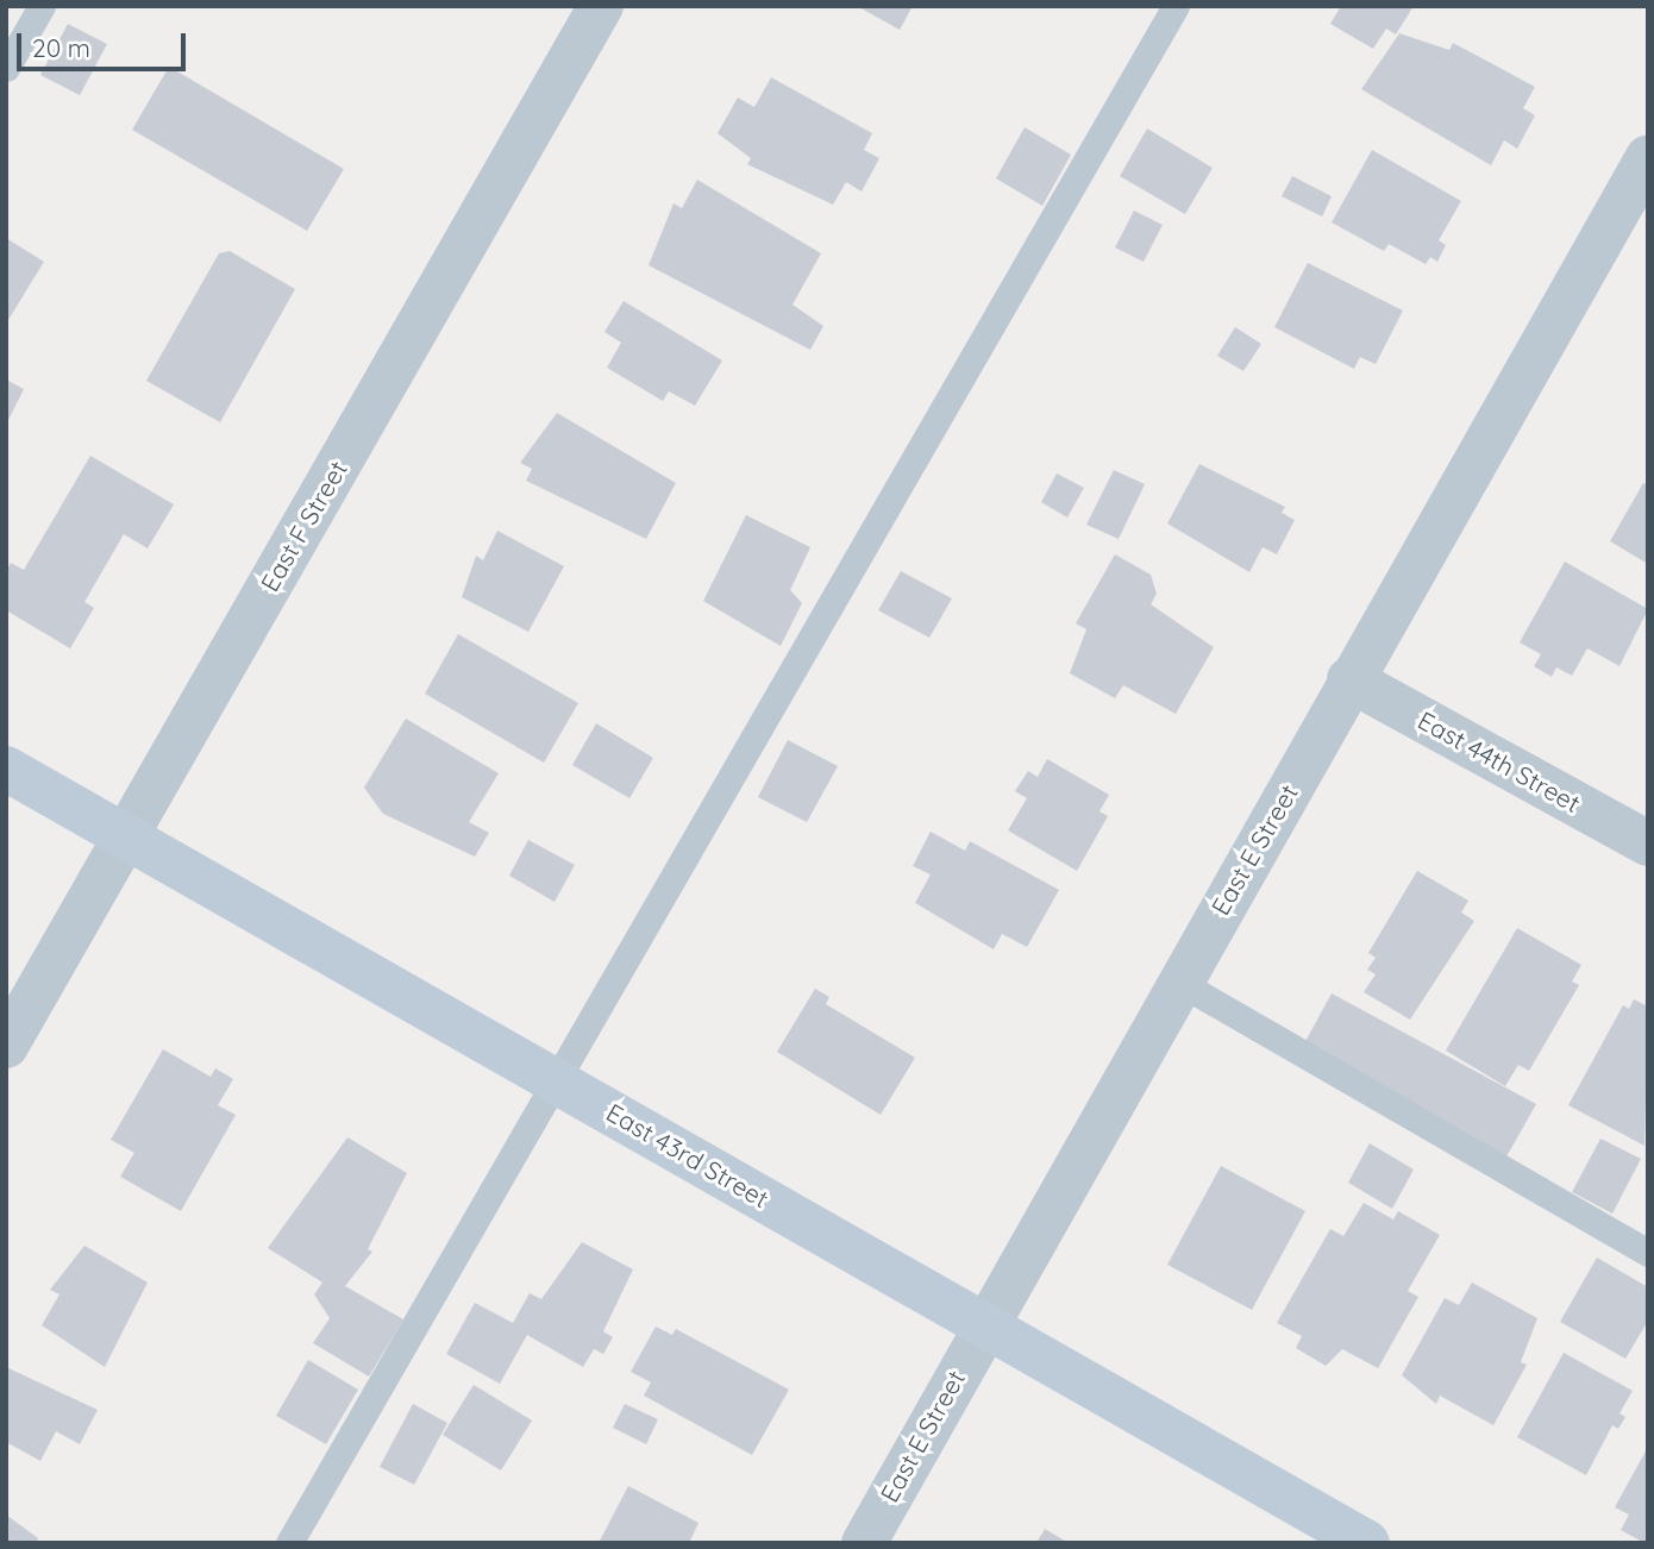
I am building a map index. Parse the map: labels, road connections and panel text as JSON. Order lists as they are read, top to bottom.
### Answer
{
  "streets": {
    "street": [
      "East F Street",
      "East 44th Street",
      "East E Street",
      "East 43rd Street"
    ]
  },
  "crossings": [
    ["East F Street", "East 43rd Street"],
    ["East 44th Street", "East E Street"],
    ["East E Street", "East 43rd Street"]
  ],
  "scale_bar": "20 m"
}
